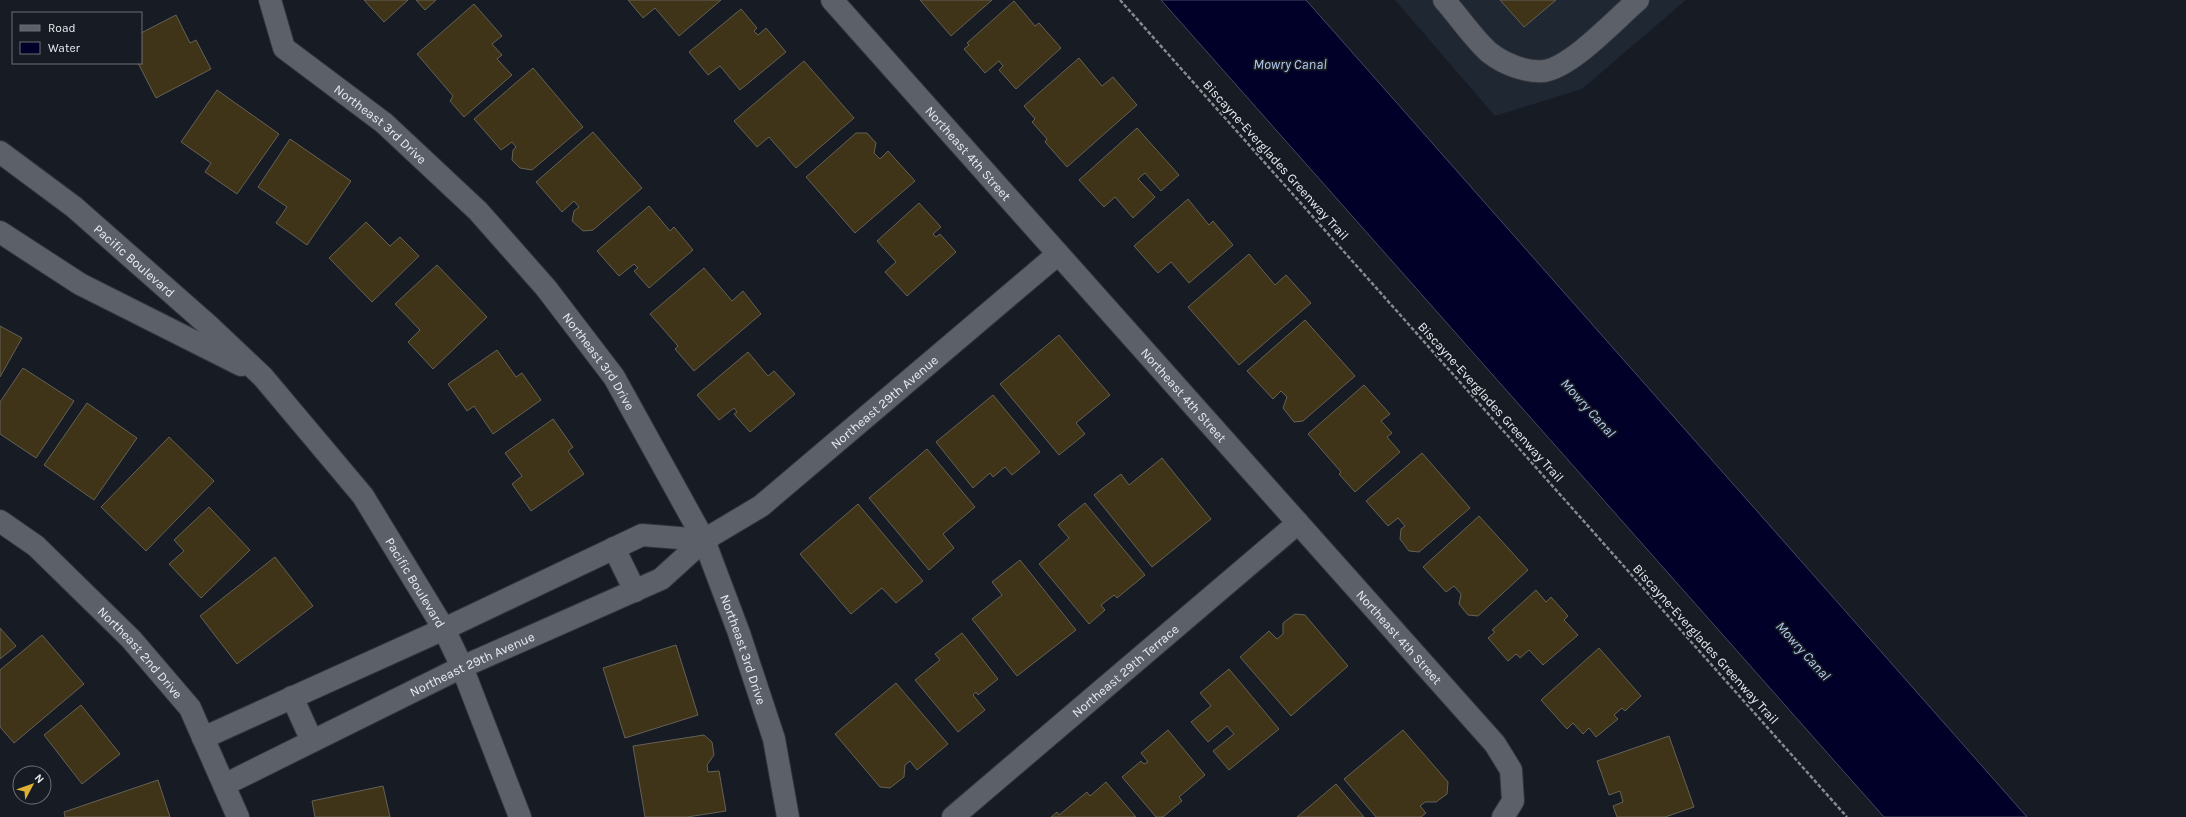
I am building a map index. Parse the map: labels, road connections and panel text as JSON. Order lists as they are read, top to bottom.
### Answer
{
  "streets": {
    "street": [
      "Northeast 3rd Drive",
      "Northeast 4th Street",
      "Pacific Boulevard",
      "Northeast 29th Avenue",
      "Northeast 2nd Drive",
      "Northeast 29th Terrace"
    ],
    "path": ["Biscayne-Everglades Greenway Trail"]
  },
  "crossings": [
    ["Northeast 3rd Drive", "Northeast 29th Avenue"],
    ["Northeast 4th Street", "Northeast 29th Avenue"],
    ["Northeast 4th Street", "Northeast 29th Terrace"],
    ["Pacific Boulevard", "Northeast 29th Avenue"],
    ["Northeast 29th Avenue", "Northeast 2nd Drive"]
  ],
  "water": ["Mowry Canal"],
  "legend": ["Road", "Water"],
  "north": "top right"
}
